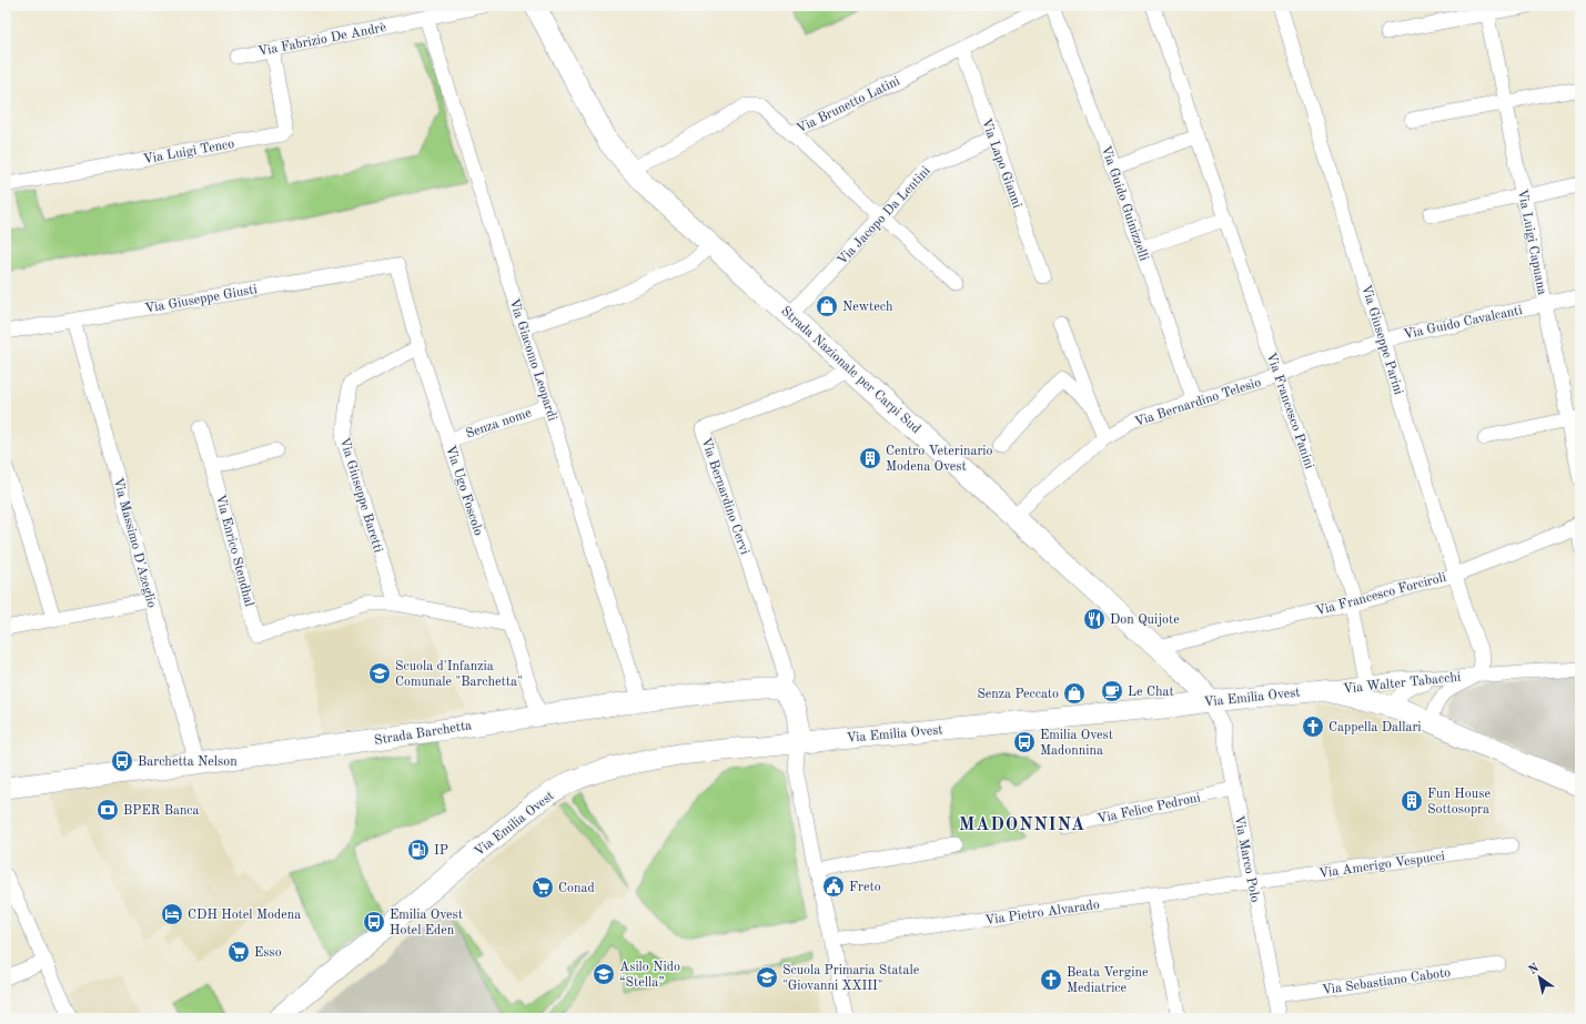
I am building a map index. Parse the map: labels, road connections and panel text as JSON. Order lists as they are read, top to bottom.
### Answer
{
  "streets": {
    "street": [
      "Via Fabrizio De Andrè",
      "Via Brunetto Latini",
      "Via Luigi Tenco",
      "Via Lapo Gianni",
      "Via Guido Guinizzelli",
      "Via Jacopo Da Lentini",
      "Via Luigi Capuana",
      "Via Giuseppe Giusti",
      "Via Guido Cavalcanti",
      "Via Giuseppe Parini",
      "Via Giacomo Leopardi",
      "Strada Nazionale per Carpi Sud",
      "Via Bernardino Telesio",
      "Via Francesco Panini",
      "Senza nome",
      "Via Ugo Foscolo",
      "Via Giuseppe Baretti",
      "Via Bernardino Cervi",
      "Via Massimo D'Azeglio",
      "Via Enrico Stendhal",
      "Via Francesco Forciroli",
      "Via Walter Tabacchi",
      "Via Emilia Ovest",
      "Strada Barchetta",
      "Via Felice Pedroni",
      "Via Marco Polo",
      "Via Amerigo Vespucci",
      "Via Pietro Alvarado",
      "Via Sebastiano Caboto"
    ]
  },
  "crossings": [
    ["Via Fabrizio De Andrè", "Via Luigi Tenco"],
    ["Via Fabrizio De Andrè", "Via Giacomo Leopardi"],
    ["Via Brunetto Latini", "Via Lapo Gianni"],
    ["Via Brunetto Latini", "Strada Nazionale per Carpi Sud"],
    ["Via Lapo Gianni", "Via Jacopo Da Lentini"],
    ["Via Guido Guinizzelli", "Via Bernardino Telesio"],
    ["Via Jacopo Da Lentini", "Strada Nazionale per Carpi Sud"],
    ["Via Luigi Capuana", "Via Guido Cavalcanti"],
    ["Via Giuseppe Giusti", "Via Ugo Foscolo"],
    ["Via Giuseppe Giusti", "Via Massimo D'Azeglio"],
    ["Via Guido Cavalcanti", "Via Giuseppe Parini"],
    ["Via Guido Cavalcanti", "Via Bernardino Telesio"],
    ["Via Guido Cavalcanti", "Via Francesco Panini"],
    ["Via Giuseppe Parini", "Via Francesco Forciroli"],
    ["Via Giuseppe Parini", "Via Walter Tabacchi"],
    ["Via Giacomo Leopardi", "Senza nome"],
    ["Via Giacomo Leopardi", "Strada Barchetta"],
    ["Strada Nazionale per Carpi Sud", "Via Bernardino Telesio"],
    ["Strada Nazionale per Carpi Sud", "Via Bernardino Cervi"],
    ["Strada Nazionale per Carpi Sud", "Via Francesco Forciroli"],
    ["Strada Nazionale per Carpi Sud", "Via Emilia Ovest"],
    ["Strada Nazionale per Carpi Sud", "Via Marco Polo"],
    ["Via Bernardino Telesio", "Via Francesco Panini"],
    ["Via Francesco Panini", "Via Francesco Forciroli"],
    ["Via Francesco Panini", "Via Walter Tabacchi"],
    ["Senza nome", "Via Ugo Foscolo"],
    ["Via Ugo Foscolo", "Via Giuseppe Baretti"],
    ["Via Ugo Foscolo", "Strada Barchetta"],
    ["Via Giuseppe Baretti", "Via Enrico Stendhal"],
    ["Via Bernardino Cervi", "Strada Barchetta"],
    ["Via Massimo D'Azeglio", "Strada Barchetta"],
    ["Via Walter Tabacchi", "Via Emilia Ovest"],
    ["Via Emilia Ovest", "Via Marco Polo"],
    ["Via Felice Pedroni", "Via Marco Polo"],
    ["Via Marco Polo", "Via Amerigo Vespucci"],
    ["Via Marco Polo", "Via Pietro Alvarado"],
    ["Via Marco Polo", "Via Sebastiano Caboto"],
    ["Via Amerigo Vespucci", "Via Pietro Alvarado"]
  ],
  "districts": ["MADONNINA"],
  "places": {
    "shop": ["Newtech", "Senza Peccato"],
    "building": ["Centro Veterinario Modena Ovest", "Fun House Sottosopra"],
    "restaurant": ["Don Quijote"],
    "school or university": ["Scuola d'Infanzia Comunale \"Barchetta\"", "Asilo Nido “Stella”", "Scuola Primaria Statale \"Giovanni XXIII\""],
    "cafe": ["Le Chat"],
    "church": ["Cappella Dallari", "Beata Vergine Mediatrice"],
    "bus stop": ["Emilia Ovest Madonnina", "Barchetta Nelson", "Emilia Ovest Hotel Eden"],
    "bank": ["BPER Banca"],
    "fuel station": ["IP"],
    "public building": ["Freto"],
    "supermarket": ["Conad", "Esso"],
    "hotel": ["CDH Hotel Modena"]
  },
  "north": "top left"
}
